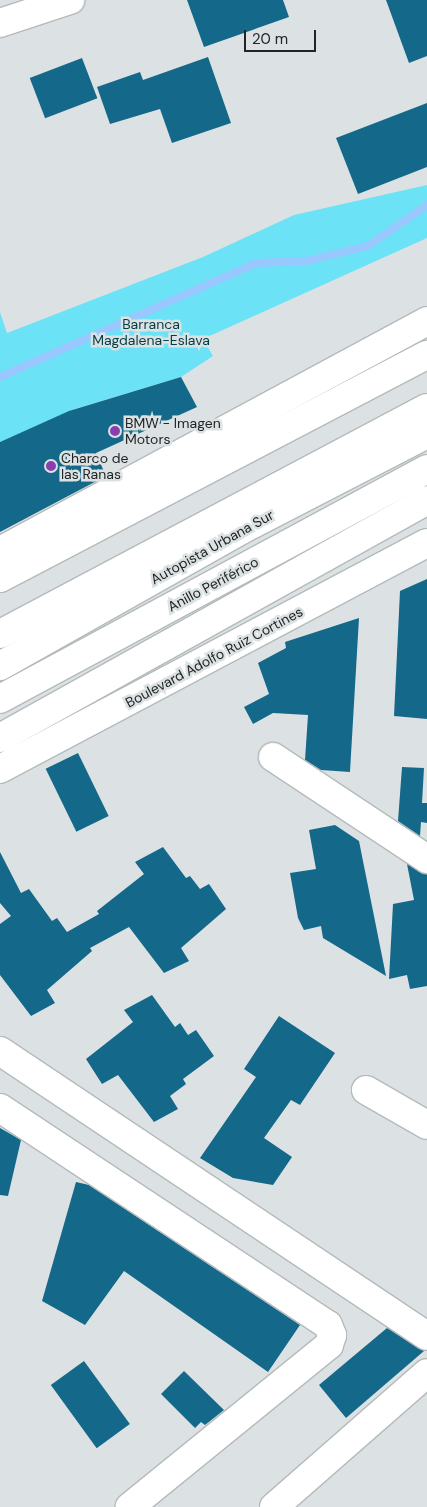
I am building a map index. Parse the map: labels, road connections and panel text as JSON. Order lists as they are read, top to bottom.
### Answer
{
  "streets": {
    "main road": ["Autopista Urbana Sur", "Anillo Periférico", "Boulevard Adolfo Ruiz Cortines"]
  },
  "parks": ["Barranca Magdalena-Eslava"],
  "places": ["BMW - Imagen Motors", "Charco de las Ranas"],
  "scale_bar": "20 m"
}
